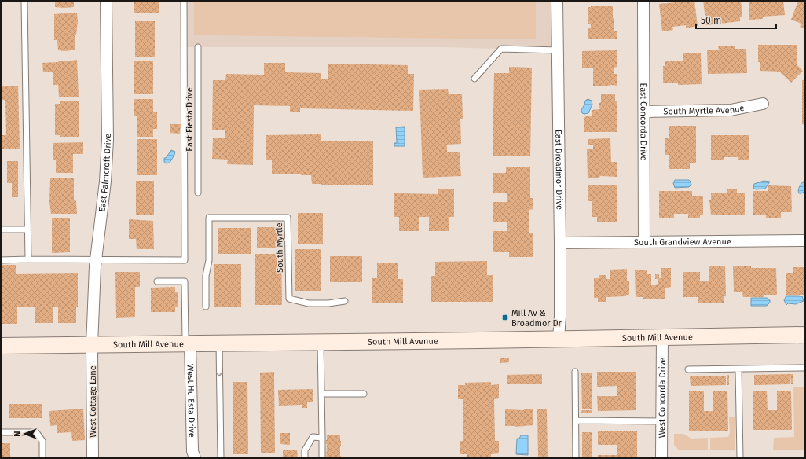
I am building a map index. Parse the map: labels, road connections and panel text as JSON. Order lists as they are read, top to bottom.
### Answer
{
  "streets": {
    "main road": ["South Mill Avenue"],
    "street": [
      "South Myrtle Avenue",
      "East Concorda Drive",
      "East Broadmor Drive",
      "East Palmcroft Drive",
      "South Grandview Avenue",
      "West Concorda Drive",
      "West Hu Esta Drive",
      "West Cottage Lane"
    ],
    "lane": ["East Fiesta Drive", "South Myrtle"]
  },
  "crossings": [
    ["South Myrtle Avenue", "East Concorda Drive"],
    ["East Concorda Drive", "South Grandview Avenue"],
    ["East Broadmor Drive", "South Grandview Avenue"],
    ["East Broadmor Drive", "South Mill Avenue"],
    ["East Palmcroft Drive", "South Mill Avenue"],
    ["East Palmcroft Drive", "West Cottage Lane"],
    ["South Mill Avenue", "West Concorda Drive"],
    ["South Mill Avenue", "West Hu Esta Drive"],
    ["South Mill Avenue", "West Cottage Lane"]
  ],
  "places": {
    "transit": ["Mill Av & Broadmor Dr"]
  },
  "scale_bar": "50 m",
  "north": "left"
}
